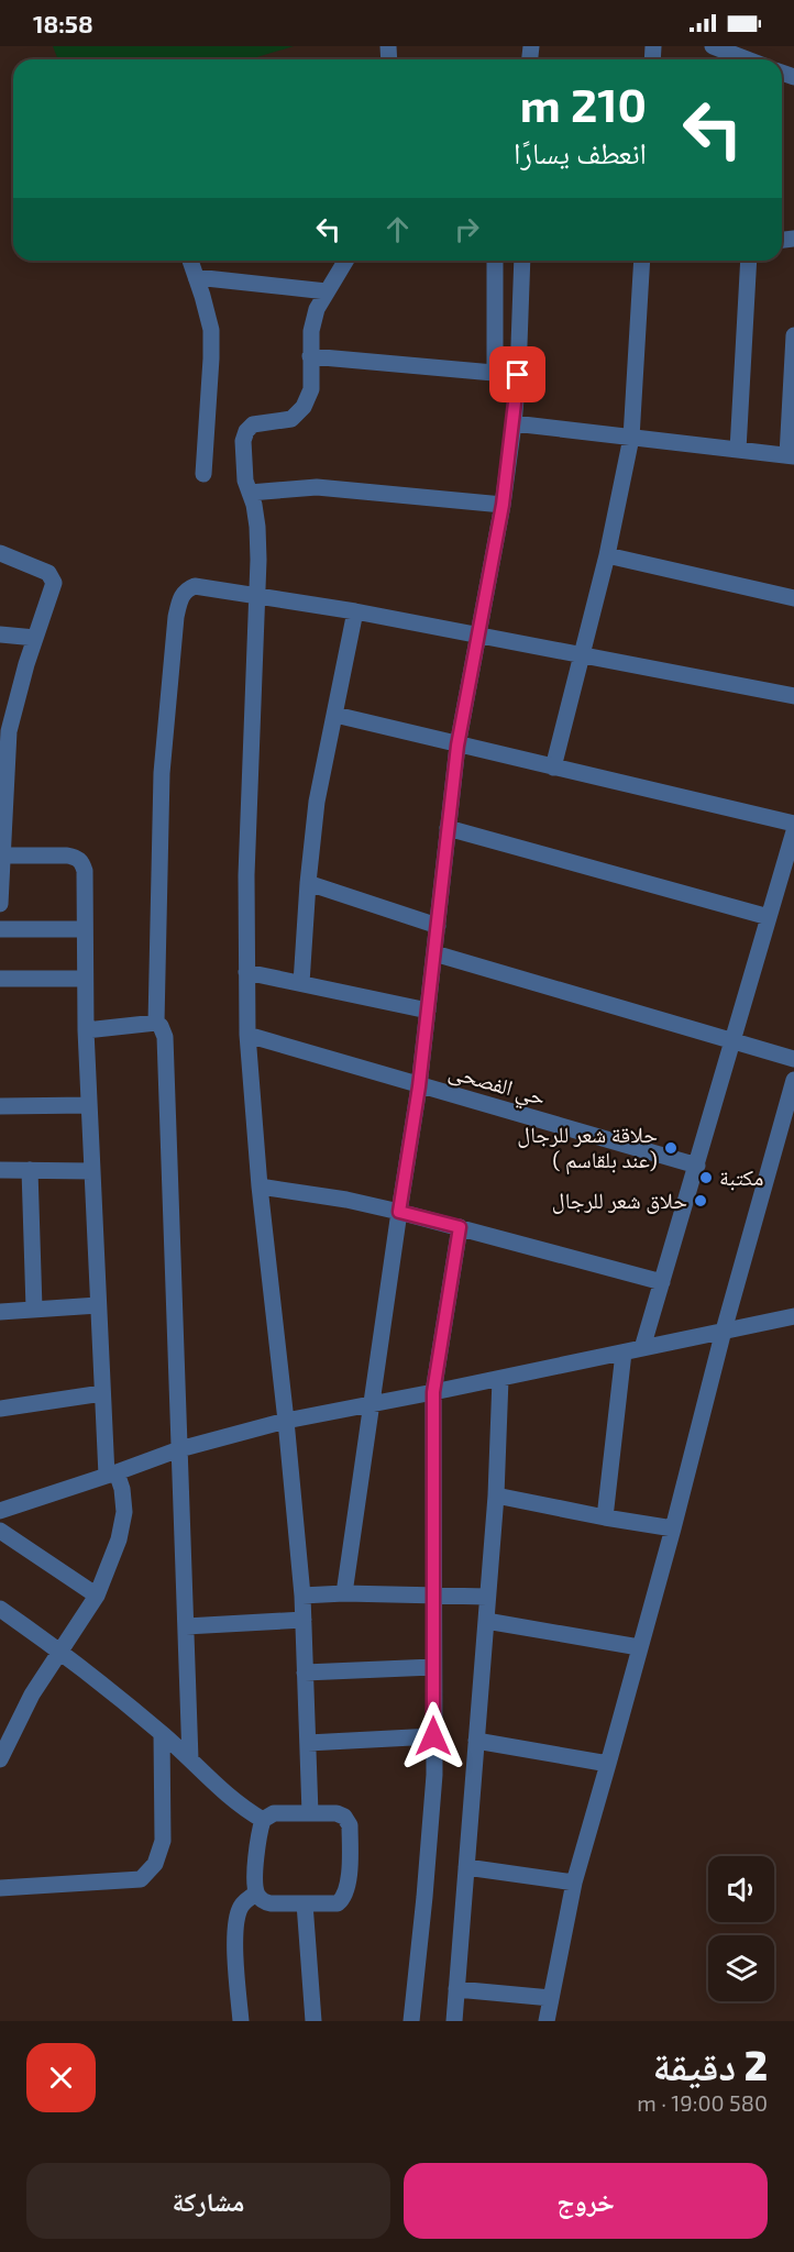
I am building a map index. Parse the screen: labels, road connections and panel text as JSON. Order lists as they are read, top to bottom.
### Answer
{
  "streets": {
    "street": ["حي الفصحى"]
  },
  "places": ["حلاقة شعر للرجال ( عند بلقاسم)", "مكتبة", "حلاق شعر للرجال"],
  "page": {
    "status": "18:58",
    "turn": ["210 m", "انعطف يسارًا"],
    "heading": ["2 دقيقة", "580 m · 19:00"],
    "buttons": ["خروج", "مشاركة"]
  }
}
